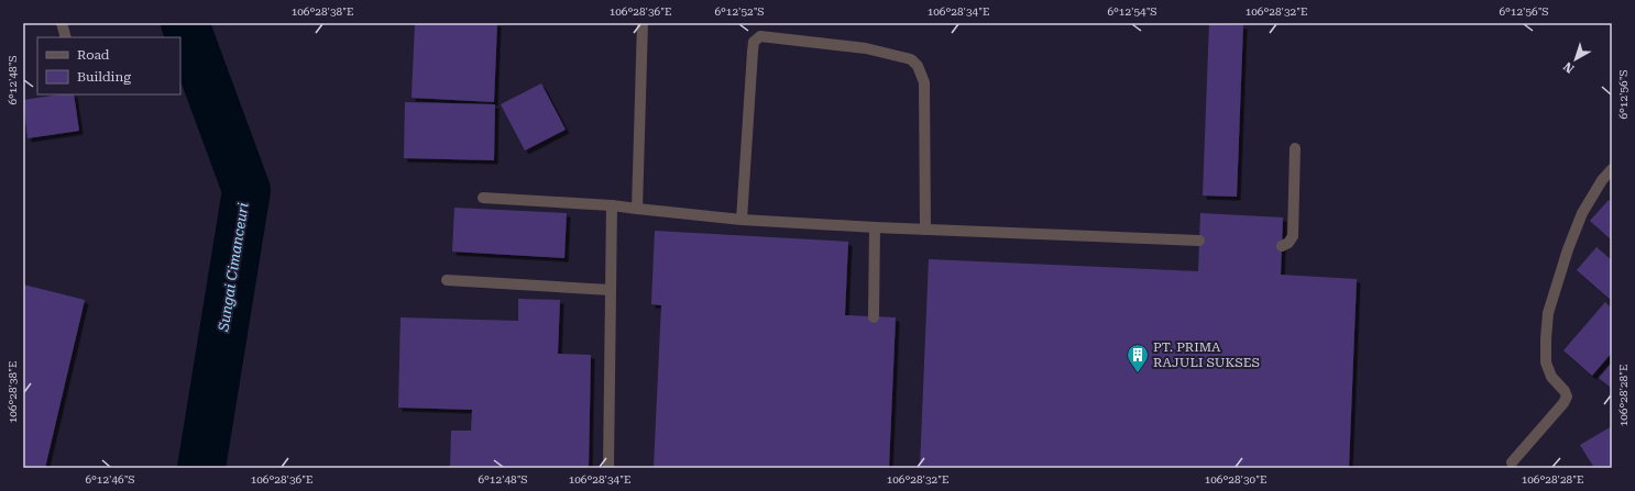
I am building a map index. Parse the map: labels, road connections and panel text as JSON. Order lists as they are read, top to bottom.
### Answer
{
  "water": ["Sungai Cimanceuri"],
  "places": {
    "building": ["PT. PRIMA RAJULI SUKSES"]
  },
  "legend": ["Road", "Building"],
  "north": "bottom left",
  "coordinates": [
    "106°28'38\"E",
    "106°28'36\"E",
    "6°12'52\"S",
    "106°28'34\"E",
    "6°12'54\"S",
    "106°28'32\"E",
    "6°12'56\"S",
    "6°12'48\"S",
    "106°28'28\"E",
    "6°12'46\"S",
    "106°28'30\"E"
  ]
}
